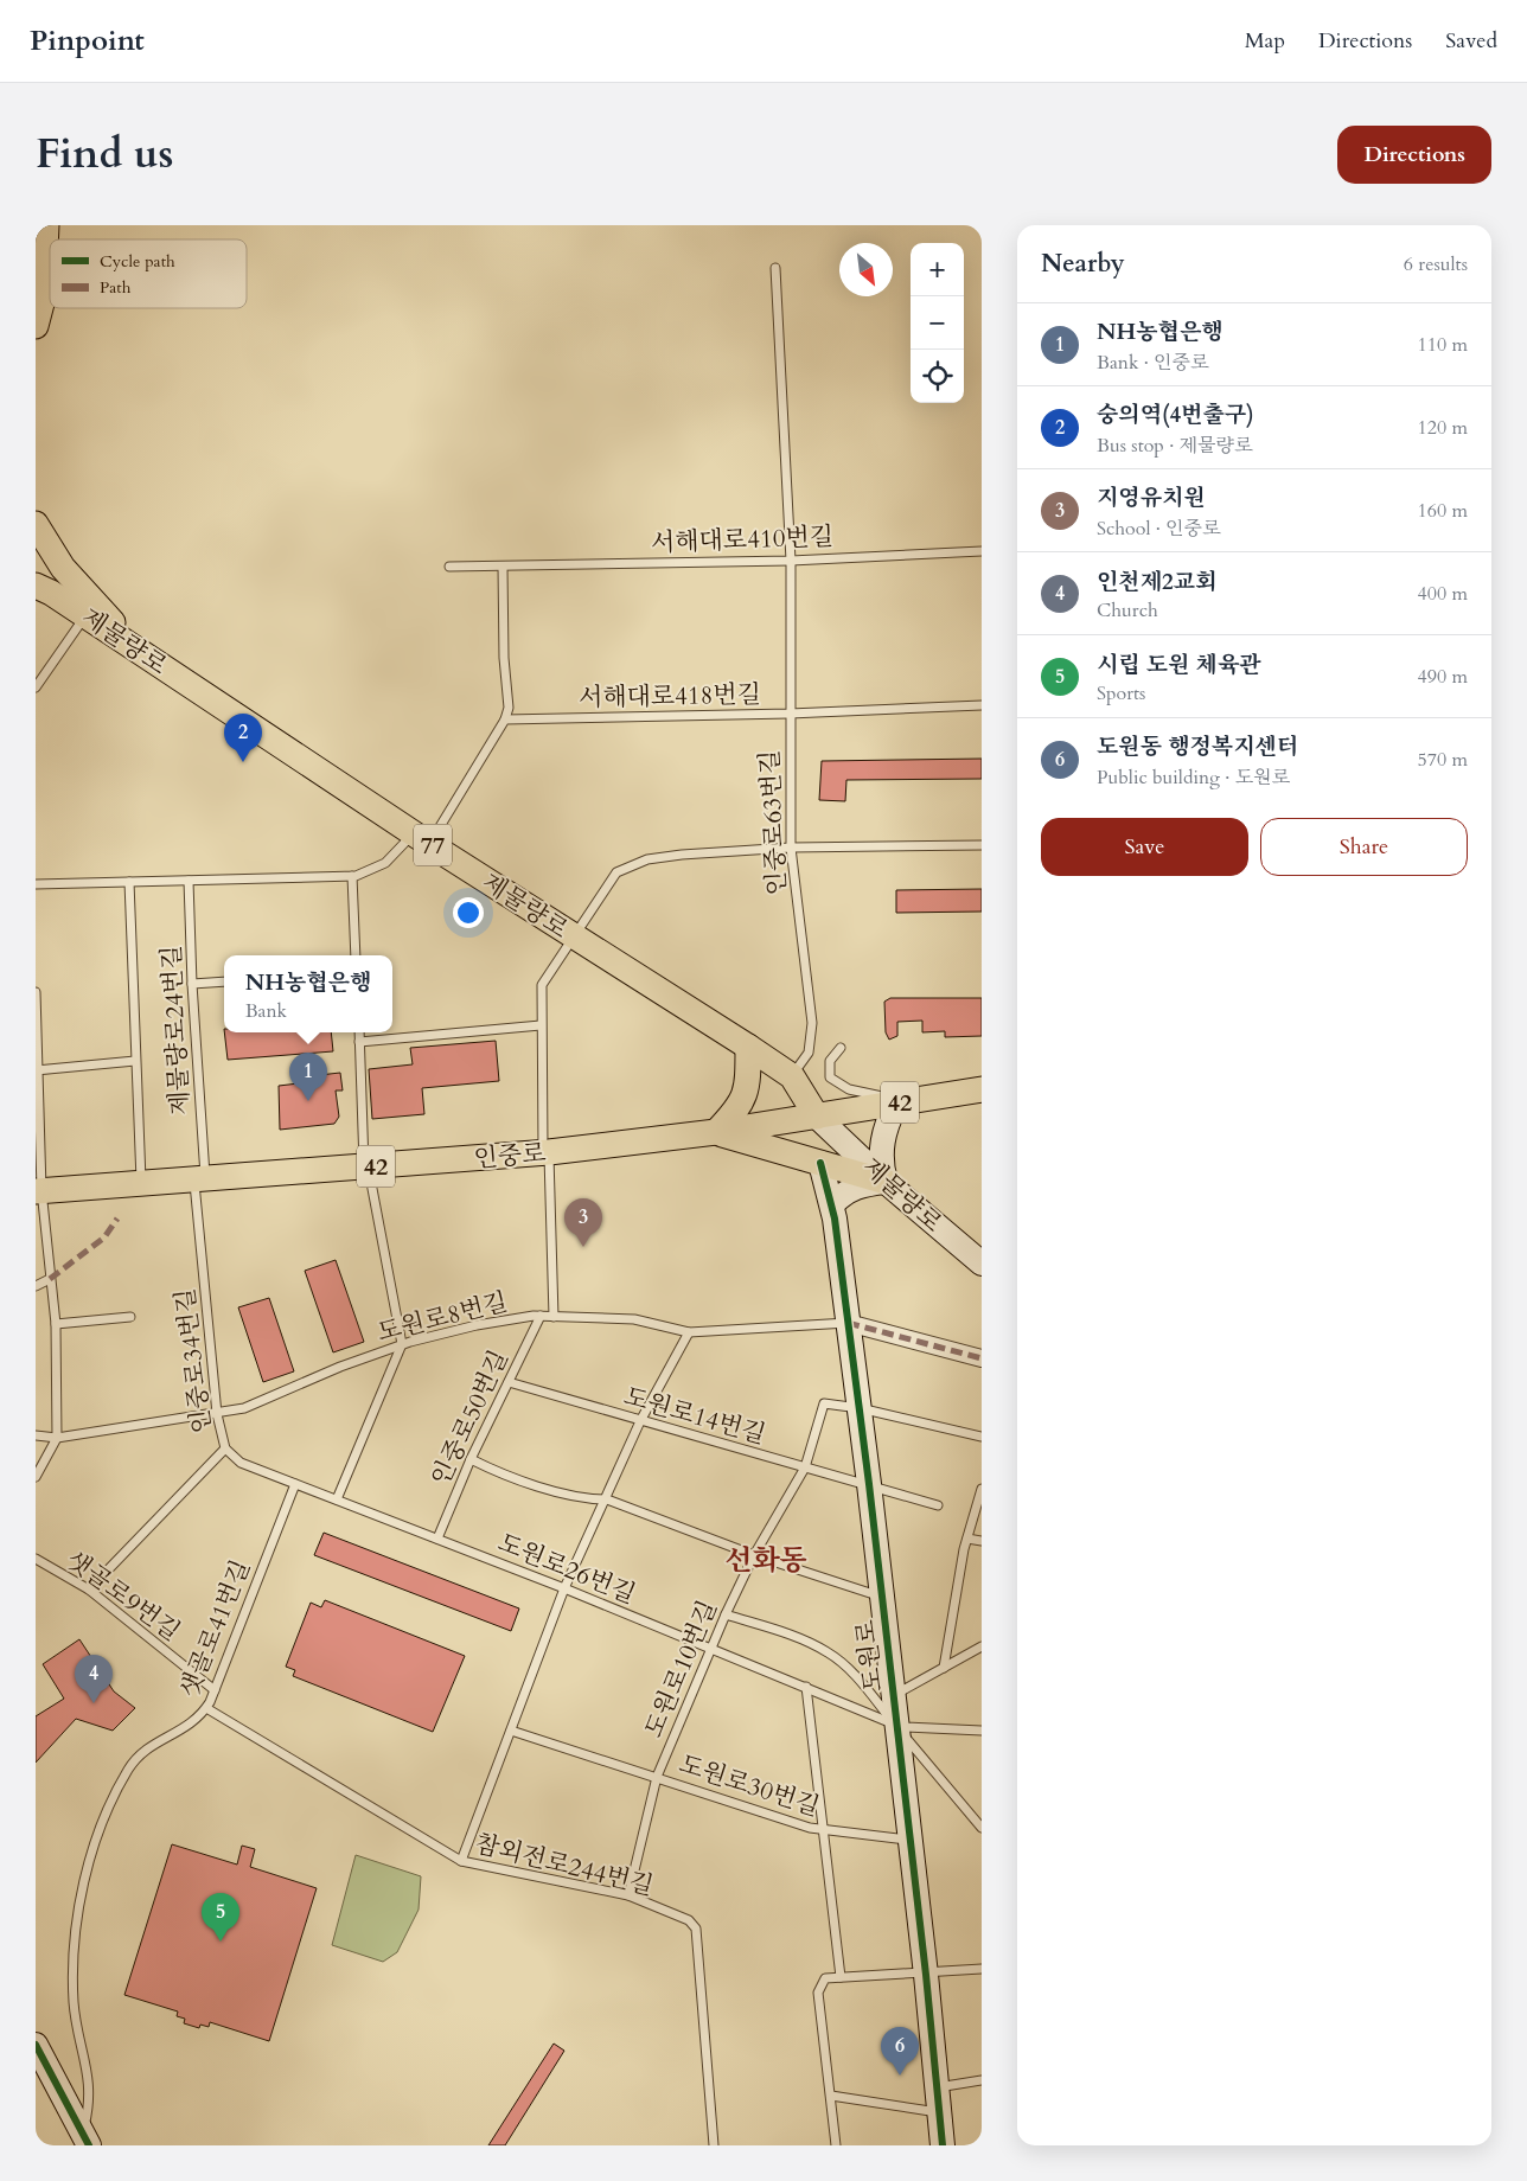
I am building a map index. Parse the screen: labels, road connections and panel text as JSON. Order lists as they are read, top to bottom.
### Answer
{
  "streets": {
    "main road": [
      "제물량로",
      "77",
      "42",
      "인중로"
    ],
    "street": ["도원로"],
    "lane": [
      "서해대로410번길",
      "서해대로418번길",
      "인중로63번길",
      "제물량로24번길",
      "도원로8번길",
      "인중로34번길",
      "도원로14번길",
      "인중로50번길",
      "도원로26번길",
      "샛골로9번길",
      "샛골로41번길",
      "도원로10번길",
      "도원로30번길",
      "참외전로244번길"
    ]
  },
  "crossings": [
    ["서해대로410번길", "인중로63번길"],
    ["제물량로", "인중로63번길"],
    ["제물량로", "인중로"],
    ["서해대로418번길", "인중로63번길"],
    ["제물량로24번길", "인중로"],
    ["제물량로24번길", "인중로34번길"],
    ["인중로", "인중로34번길"],
    ["도원로8번길", "인중로34번길"],
    ["도원로8번길", "인중로50번길"],
    ["도원로8번길", "도원로"],
    ["인중로34번길", "도원로26번길"],
    ["인중로34번길", "샛골로9번길"],
    ["도원로14번길", "인중로50번길"],
    ["도원로14번길", "도원로"],
    ["도원로14번길", "도원로10번길"],
    ["인중로50번길", "도원로26번길"],
    ["도원로26번길", "샛골로41번길"],
    ["도원로26번길", "도원로"],
    ["도원로26번길", "도원로10번길"],
    ["샛골로9번길", "샛골로41번길"],
    ["샛골로41번길", "참외전로244번길"],
    ["도원로", "도원로10번길"],
    ["도원로", "도원로30번길"],
    ["도원로10번길", "도원로30번길"],
    ["도원로10번길", "참외전로244번길"]
  ],
  "districts": ["선화동"],
  "legend": ["Cycle path", "Path"],
  "north": "bottom right",
  "page": {
    "header": "Pinpoint",
    "nav": ["Map", "Directions", "Saved"],
    "title": "Find us",
    "buttons": [
      "Directions",
      ["Save", "Share"]
    ],
    "heading": ["Nearby", "6 results"],
    "map_buttons": ["+", "−"],
    "list": [
      {
        "mark": "1",
        "name": "NH농협은행",
        "note": "Bank · 인중로",
        "value": "110 m"
      },
      {
        "mark": "2",
        "name": "숭의역(4번출구)",
        "note": "Bus stop · 제물량로",
        "value": "120 m"
      },
      {
        "mark": "3",
        "name": "지영유치원",
        "note": "School · 인중로",
        "value": "160 m"
      },
      {
        "mark": "4",
        "name": "인천제2교회",
        "note": "Church",
        "value": "400 m"
      },
      {
        "mark": "5",
        "name": "시립 도원 체육관",
        "note": "Sports",
        "value": "490 m"
      },
      {
        "mark": "6",
        "name": "도원동 행정복지센터",
        "note": "Public building · 도원로",
        "value": "570 m"
      }
    ],
    "pins": [
      "2",
      "1",
      "3",
      "4",
      "5",
      "6"
    ],
    "popup": ["NH농협은행", "Bank"]
  }
}
